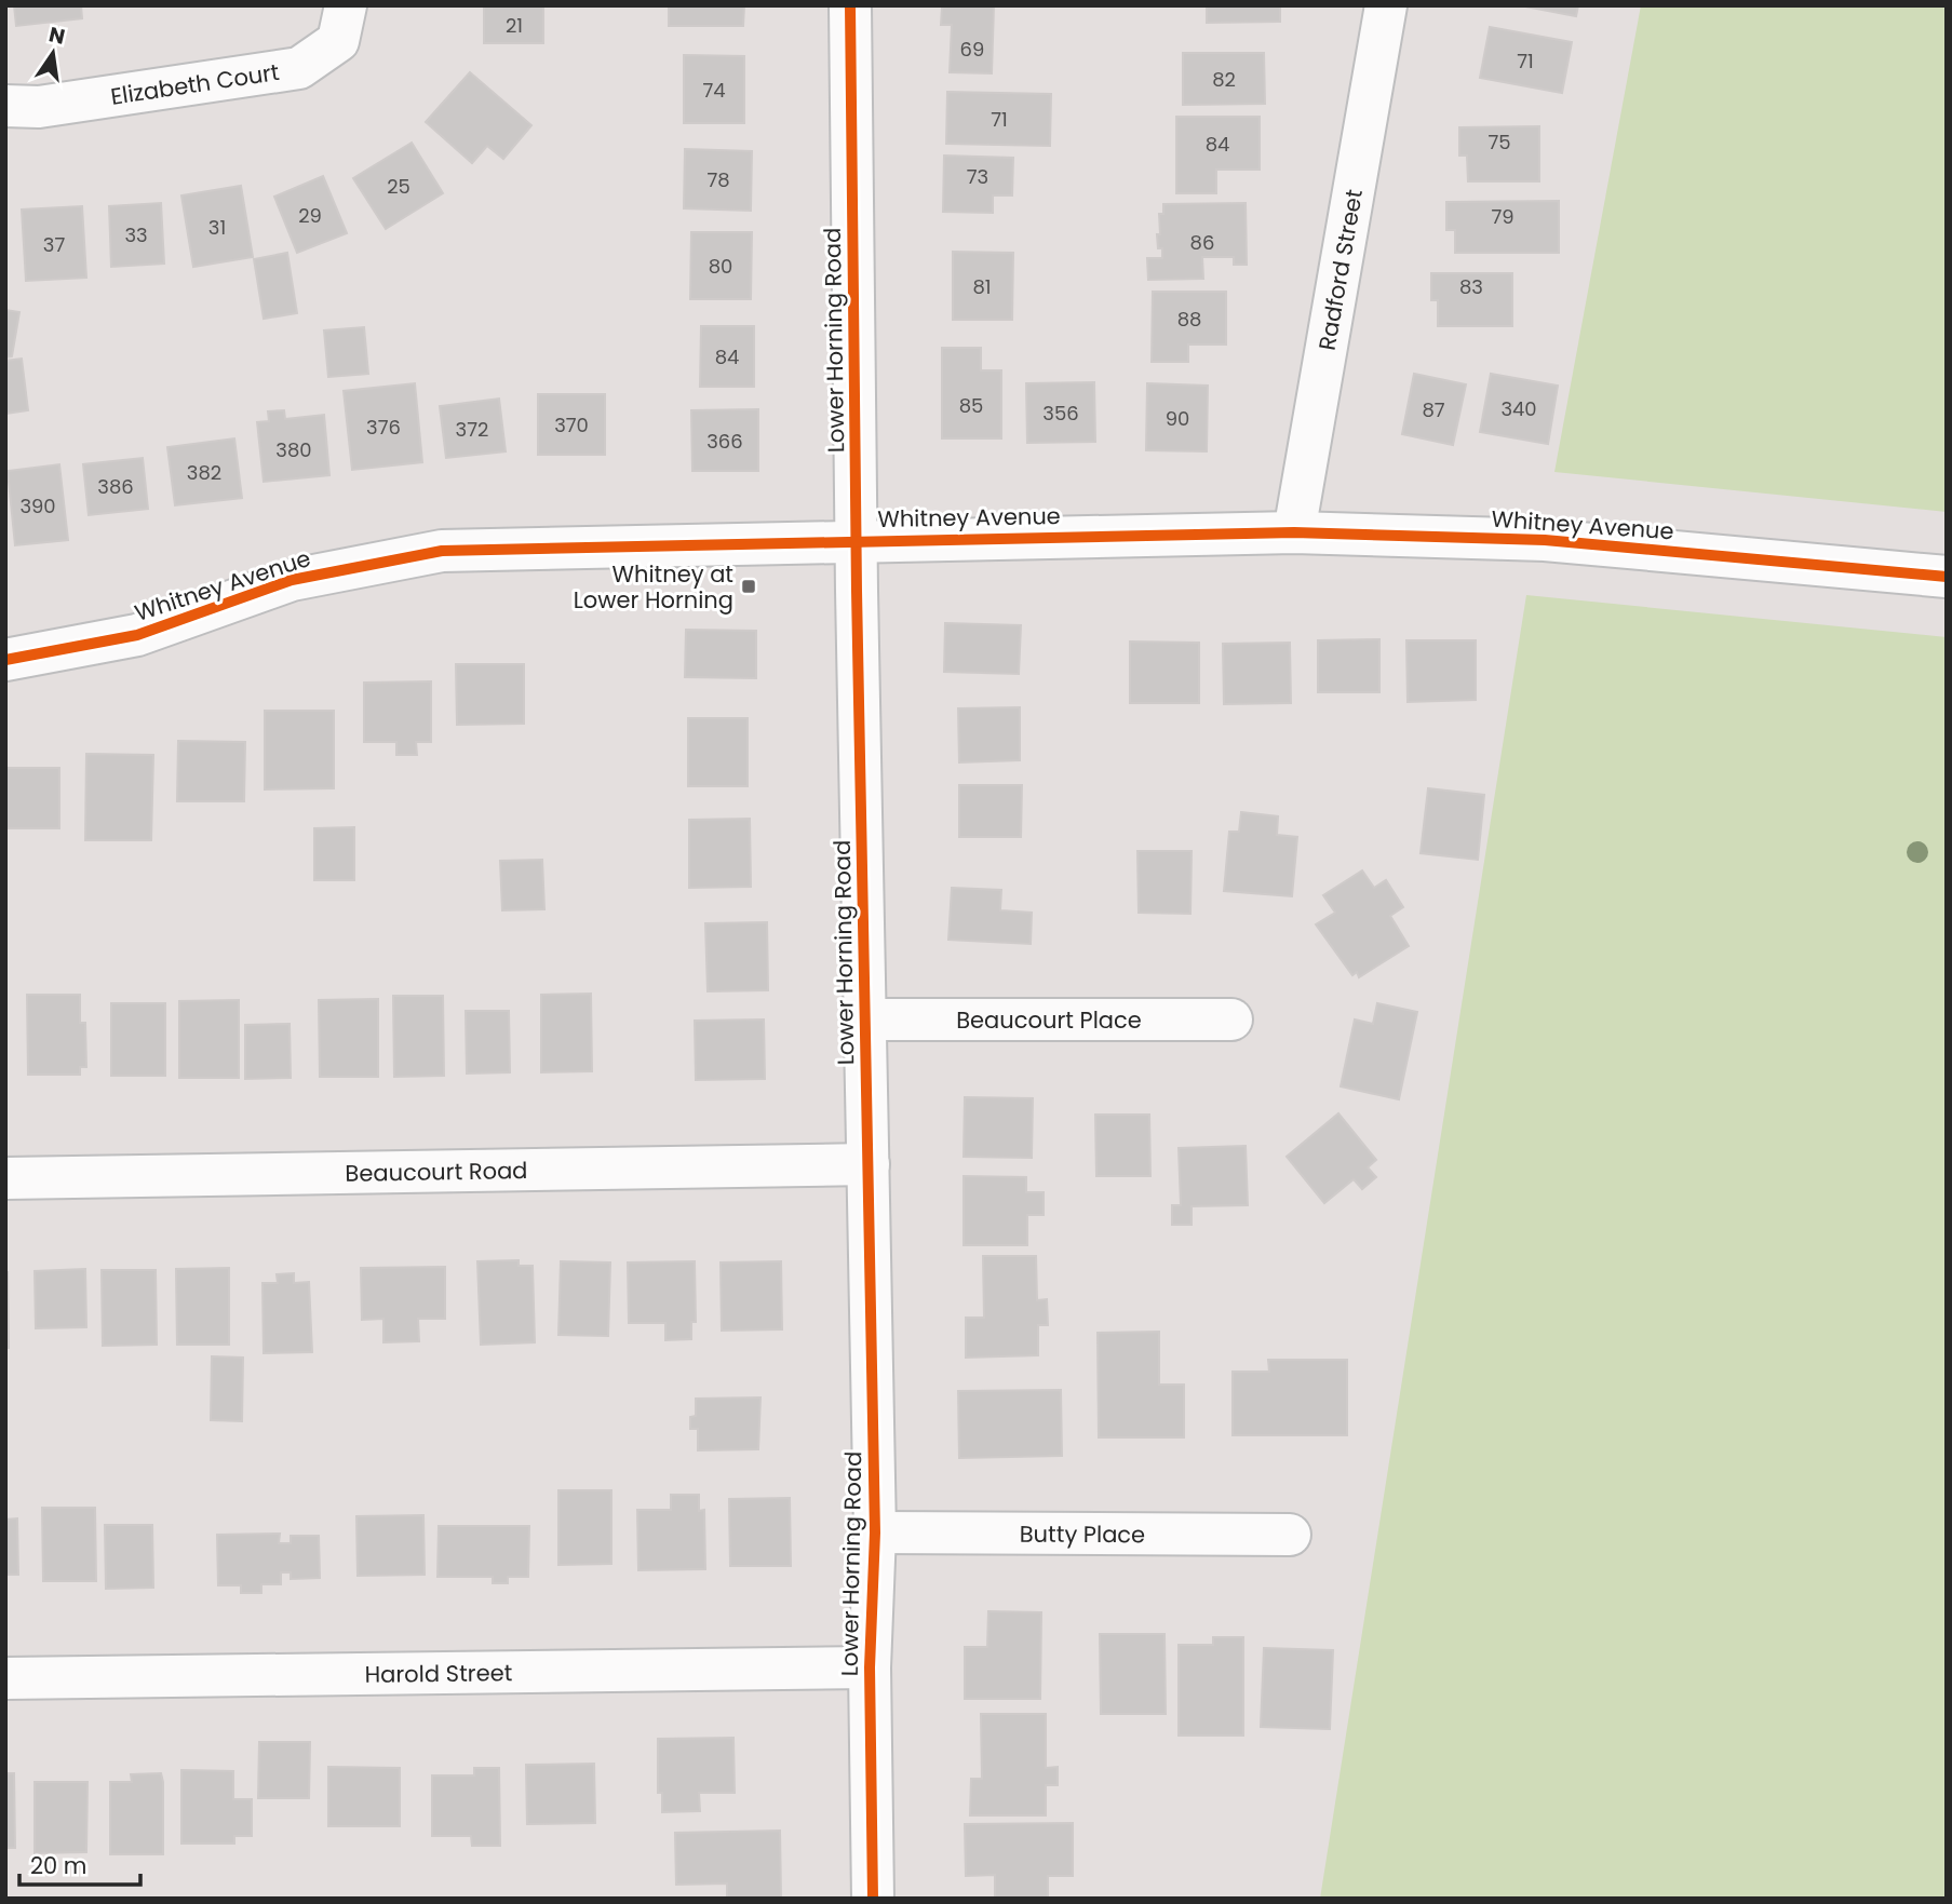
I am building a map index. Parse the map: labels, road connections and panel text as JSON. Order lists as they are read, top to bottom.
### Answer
{
  "streets": {
    "street": [
      "Elizabeth Court",
      "Radford Street",
      "Lower Horning Road",
      "Whitney Avenue",
      "Beaucourt Place",
      "Beaucourt Road",
      "Butty Place",
      "Harold Street"
    ]
  },
  "crossings": [
    ["Radford Street", "Whitney Avenue"],
    ["Lower Horning Road", "Whitney Avenue"],
    ["Lower Horning Road", "Beaucourt Place"],
    ["Lower Horning Road", "Beaucourt Road"],
    ["Lower Horning Road", "Butty Place"],
    ["Lower Horning Road", "Harold Street"]
  ],
  "places": {
    "transit": ["Whitney at Lower Horning"]
  },
  "house_numbers": [
    "21",
    "69",
    "71",
    "82",
    "74",
    "71",
    "75",
    "84",
    "73",
    "78",
    "25",
    "29",
    "79",
    "31",
    "33",
    "86",
    "37",
    "80",
    "81",
    "83",
    "88",
    "84",
    "85",
    "340",
    "87",
    "356",
    "90",
    "370",
    "376",
    "372",
    "366",
    "380",
    "382",
    "386",
    "390"
  ],
  "scale_bar": "20 m",
  "north": "top"
}
